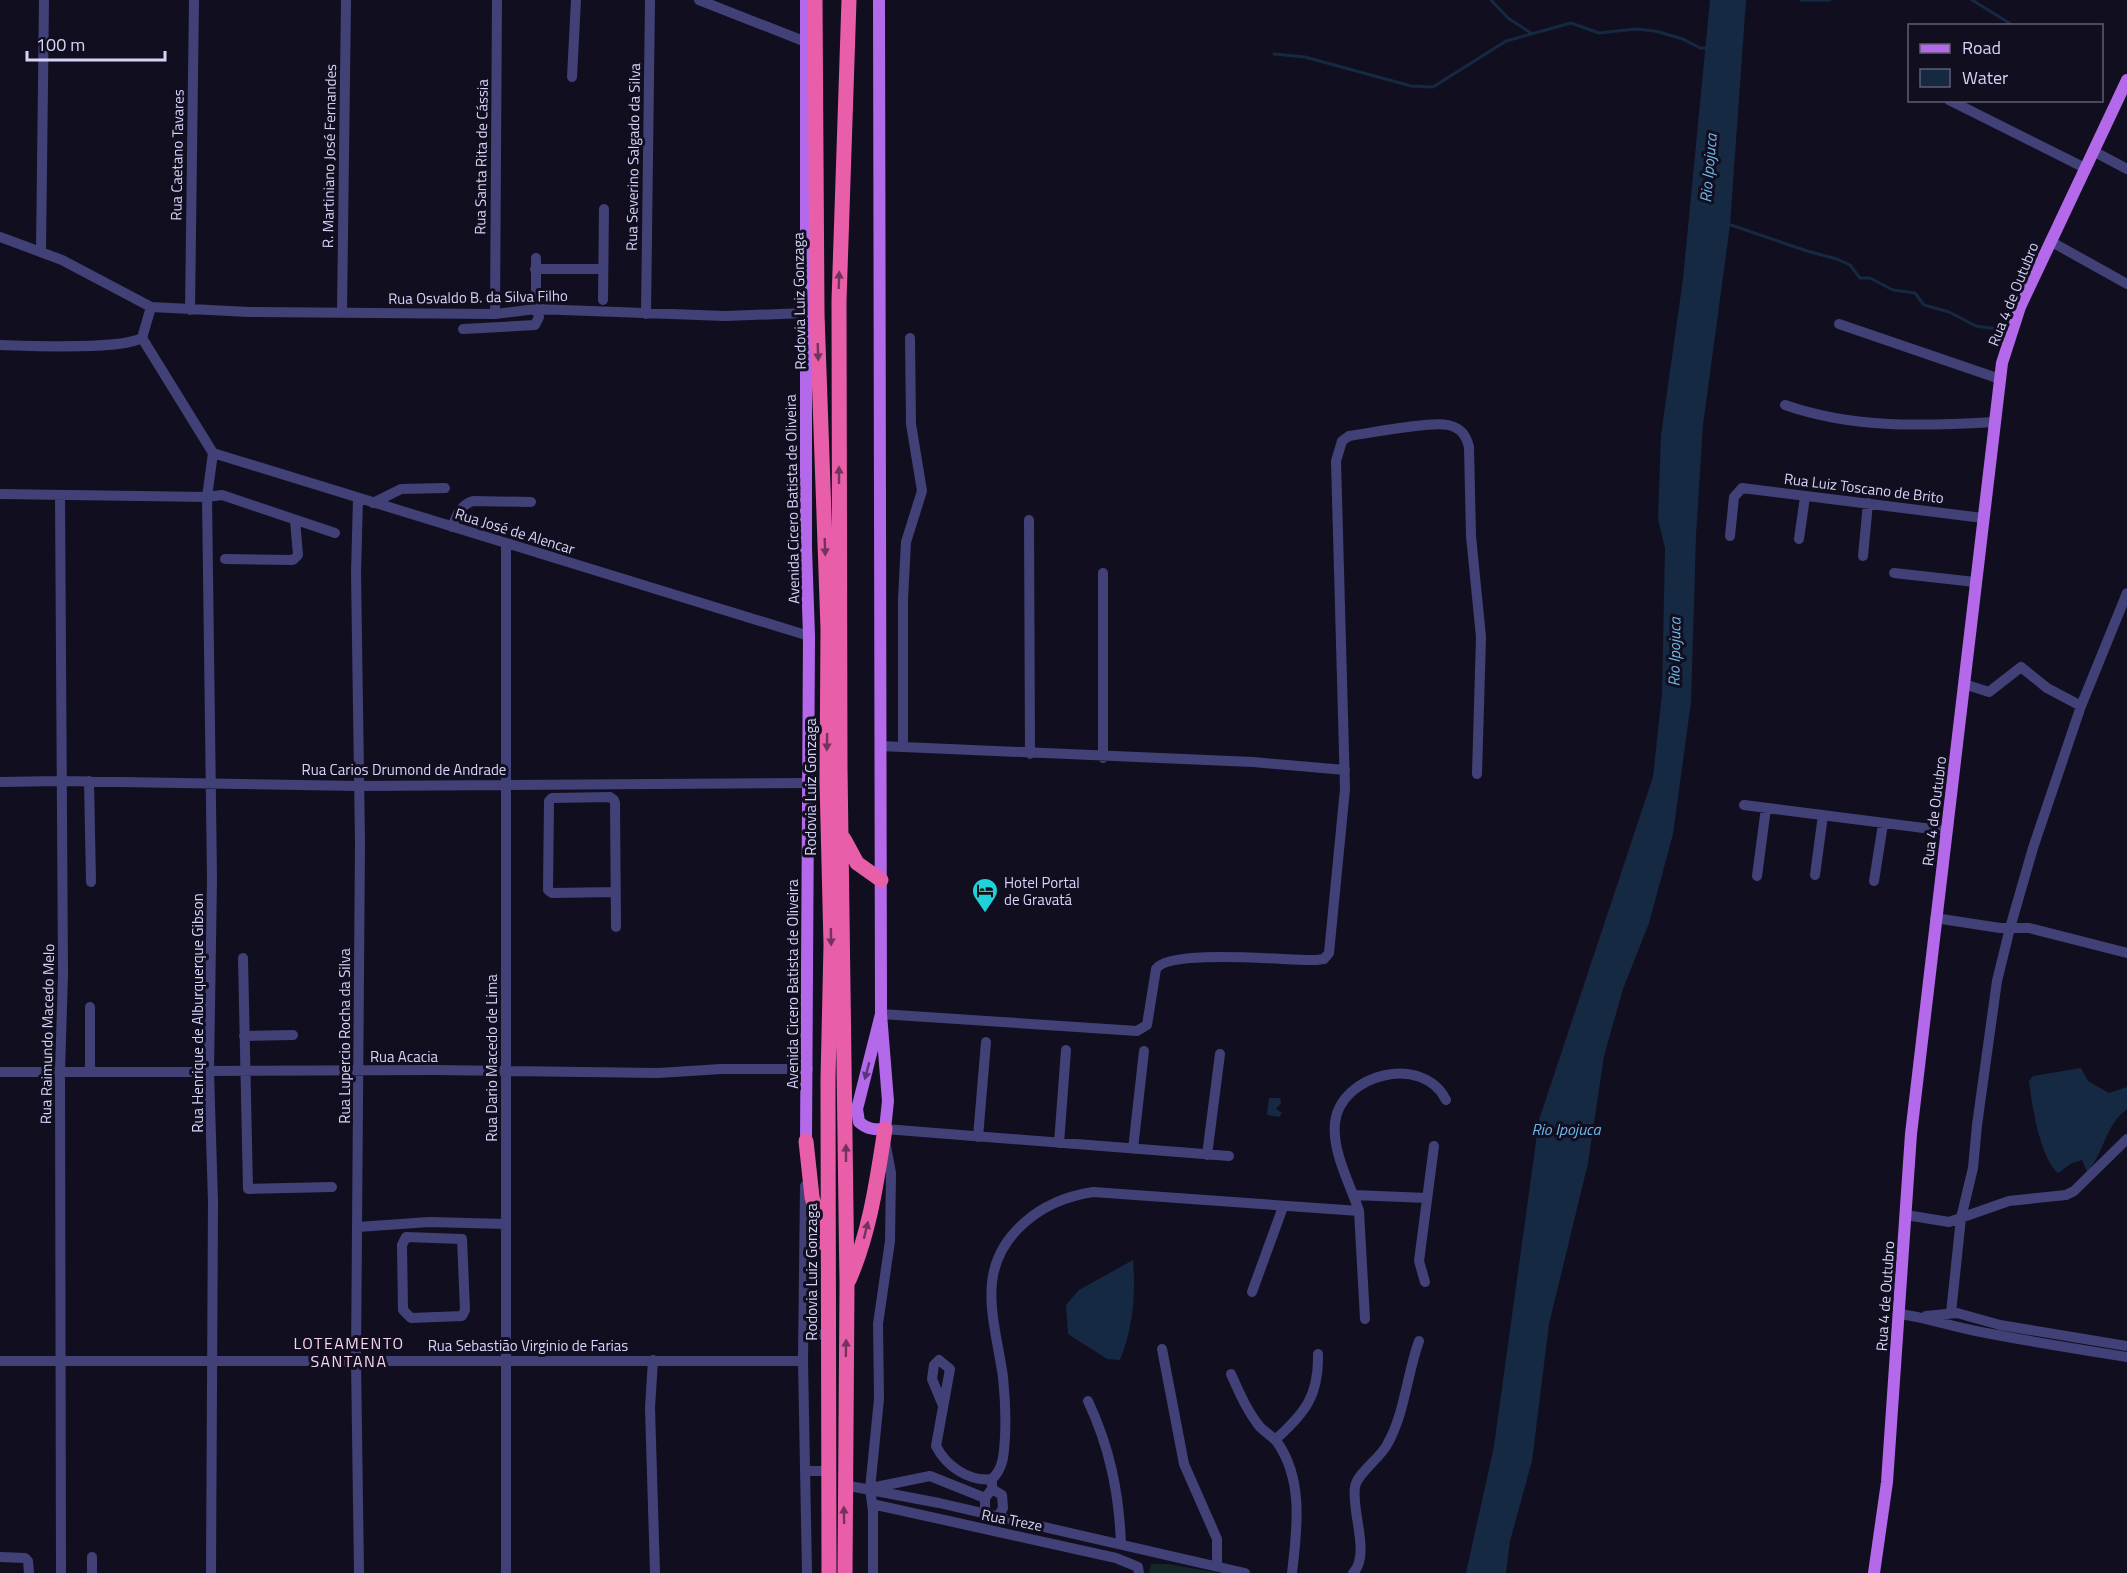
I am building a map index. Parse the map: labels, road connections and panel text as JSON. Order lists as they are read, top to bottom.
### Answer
{
  "streets": {
    "highway": ["Rodovia Luiz Gonzaga"],
    "main road": ["Rua 4 de Outubro", "Avenida Cicero Batista de Oliveira"],
    "street": [
      "Rua Caetano Tavares",
      "R. Martiniano José Fernandes",
      "Rua Santa Rita de Cássia",
      "Rua Severino Salgado da Silva",
      "Rua Osvaldo B. da Silva Filho",
      "Rua Luiz Toscano de Brito",
      "Rua José de Alencar",
      "Rua Carios Drumond de Andrade",
      "Rua Henrique de Alburquerque Gibson",
      "Rua Raimundo Macedo Melo",
      "Rua Lupercio Rocha da Silva",
      "Rua Acacia",
      "Rua Dario Macedo de Lima",
      "Rua Sebastião Virginio de Farias",
      "Rua Treze"
    ]
  },
  "crossings": [
    ["Rua Caetano Tavares", "Rua Osvaldo B. da Silva Filho"],
    ["R. Martiniano José Fernandes", "Rua Osvaldo B. da Silva Filho"],
    ["Rua Santa Rita de Cássia", "Rua Osvaldo B. da Silva Filho"],
    ["Rua Severino Salgado da Silva", "Rua Osvaldo B. da Silva Filho"],
    ["Rua 4 de Outubro", "Rua Luiz Toscano de Brito"],
    ["Rua Osvaldo B. da Silva Filho", "Avenida Cicero Batista de Oliveira"],
    ["Avenida Cicero Batista de Oliveira", "Rua José de Alencar"],
    ["Avenida Cicero Batista de Oliveira", "Rua Carios Drumond de Andrade"],
    ["Avenida Cicero Batista de Oliveira", "Rua Acacia"],
    ["Avenida Cicero Batista de Oliveira", "Rua Sebastião Virginio de Farias"],
    ["Rua José de Alencar", "Rua Henrique de Alburquerque Gibson"],
    ["Rua José de Alencar", "Rua Lupercio Rocha da Silva"],
    ["Rua José de Alencar", "Rua Dario Macedo de Lima"],
    ["Rua Carios Drumond de Andrade", "Rua Henrique de Alburquerque Gibson"],
    ["Rua Carios Drumond de Andrade", "Rua Raimundo Macedo Melo"],
    ["Rua Carios Drumond de Andrade", "Rua Lupercio Rocha da Silva"],
    ["Rua Carios Drumond de Andrade", "Rua Dario Macedo de Lima"],
    ["Rua Henrique de Alburquerque Gibson", "Rua Acacia"],
    ["Rua Henrique de Alburquerque Gibson", "Rua Sebastião Virginio de Farias"],
    ["Rua Raimundo Macedo Melo", "Rua Acacia"],
    ["Rua Raimundo Macedo Melo", "Rua Sebastião Virginio de Farias"],
    ["Rua Lupercio Rocha da Silva", "Rua Acacia"],
    ["Rua Lupercio Rocha da Silva", "Rua Sebastião Virginio de Farias"],
    ["Rua Acacia", "Rua Dario Macedo de Lima"],
    ["Rua Dario Macedo de Lima", "Rua Sebastião Virginio de Farias"]
  ],
  "districts": ["LOTEAMENTO SANTANA"],
  "water": ["Rio Ipojuca"],
  "places": {
    "hotel": ["Hotel Portal de Gravatá"]
  },
  "legend": ["Road", "Water"],
  "scale_bar": "100 m"
}
